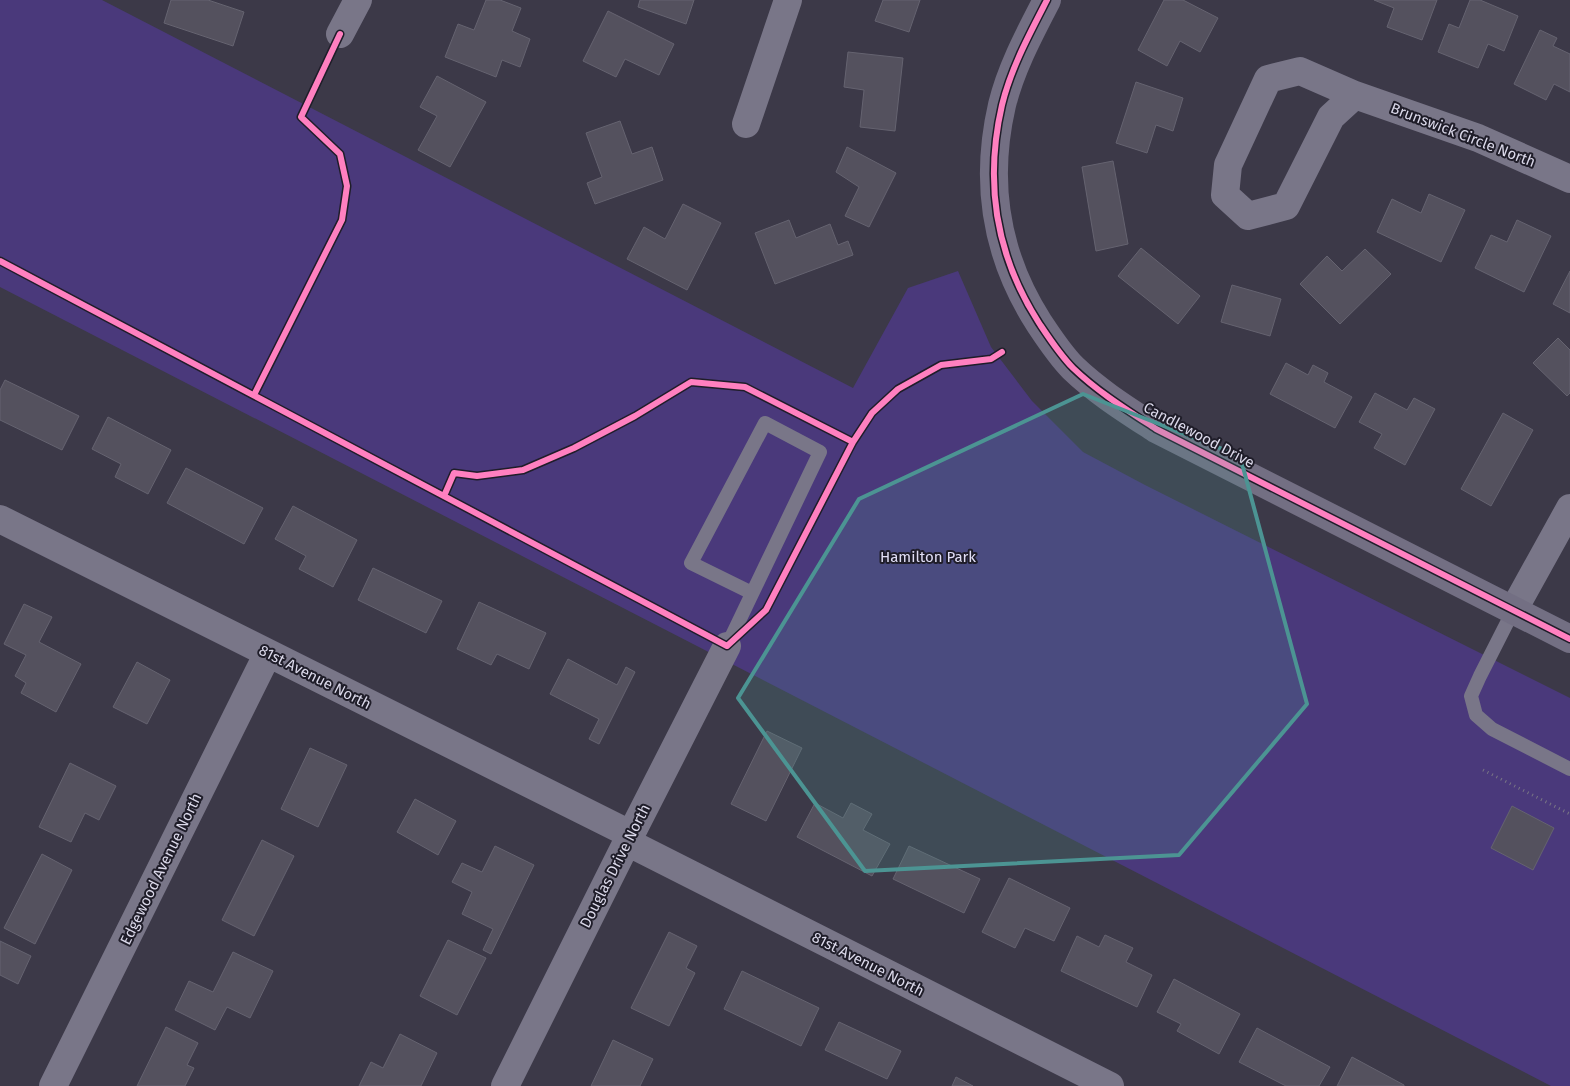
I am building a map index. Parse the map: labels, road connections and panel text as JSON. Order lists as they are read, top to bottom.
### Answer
{
  "streets": {
    "street": [
      "Brunswick Circle North",
      "Candlewood Drive",
      "81st Avenue North",
      "Douglas Drive North",
      "Edgewood Avenue North"
    ]
  },
  "crossings": [
    ["81st Avenue North", "Douglas Drive North"],
    ["81st Avenue North", "Edgewood Avenue North"]
  ],
  "parks": ["Hamilton Park"]
}
